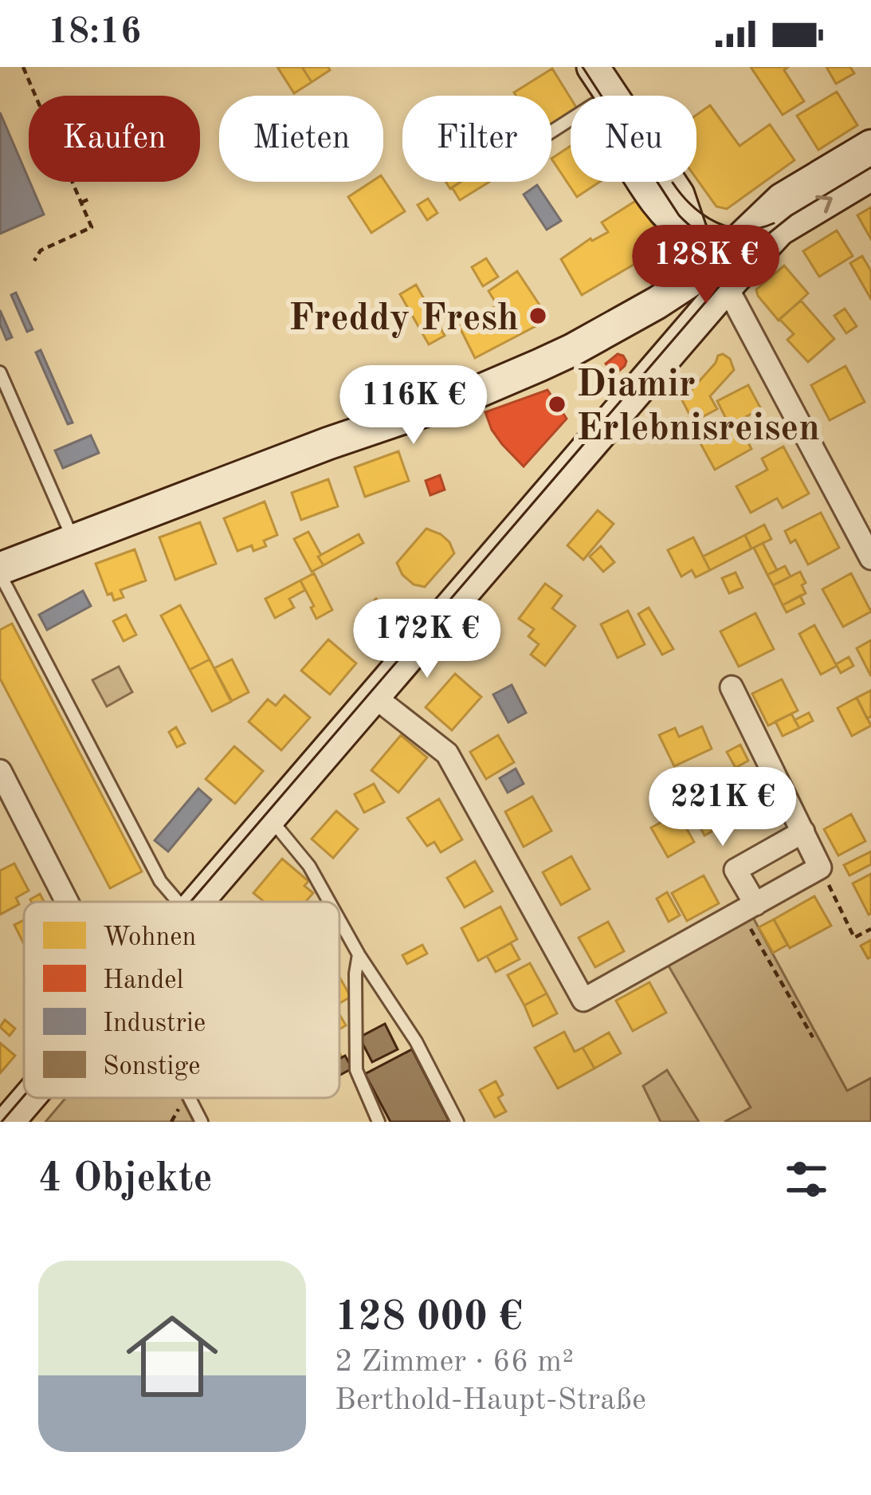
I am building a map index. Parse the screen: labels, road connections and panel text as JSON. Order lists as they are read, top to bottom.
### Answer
{
  "places": ["Freddy Fresh", "Diamir Erlebnisreisen"],
  "legend": [
    "Wohnen",
    "Handel",
    "Industrie",
    "Sonstige"
  ],
  "page": {
    "status": "18:16",
    "chip": [
      "Kaufen",
      "Mieten",
      "Filter",
      "Neu"
    ],
    "price": [
      "128K €",
      "116K €",
      "172K €",
      "221K €"
    ],
    "heading": "4 Objekte",
    "list": [
      {
        "name": "128 000 €",
        "note": "2 Zimmer · 66 m² · Berthold-Haupt-Straße"
      }
    ]
  }
}
